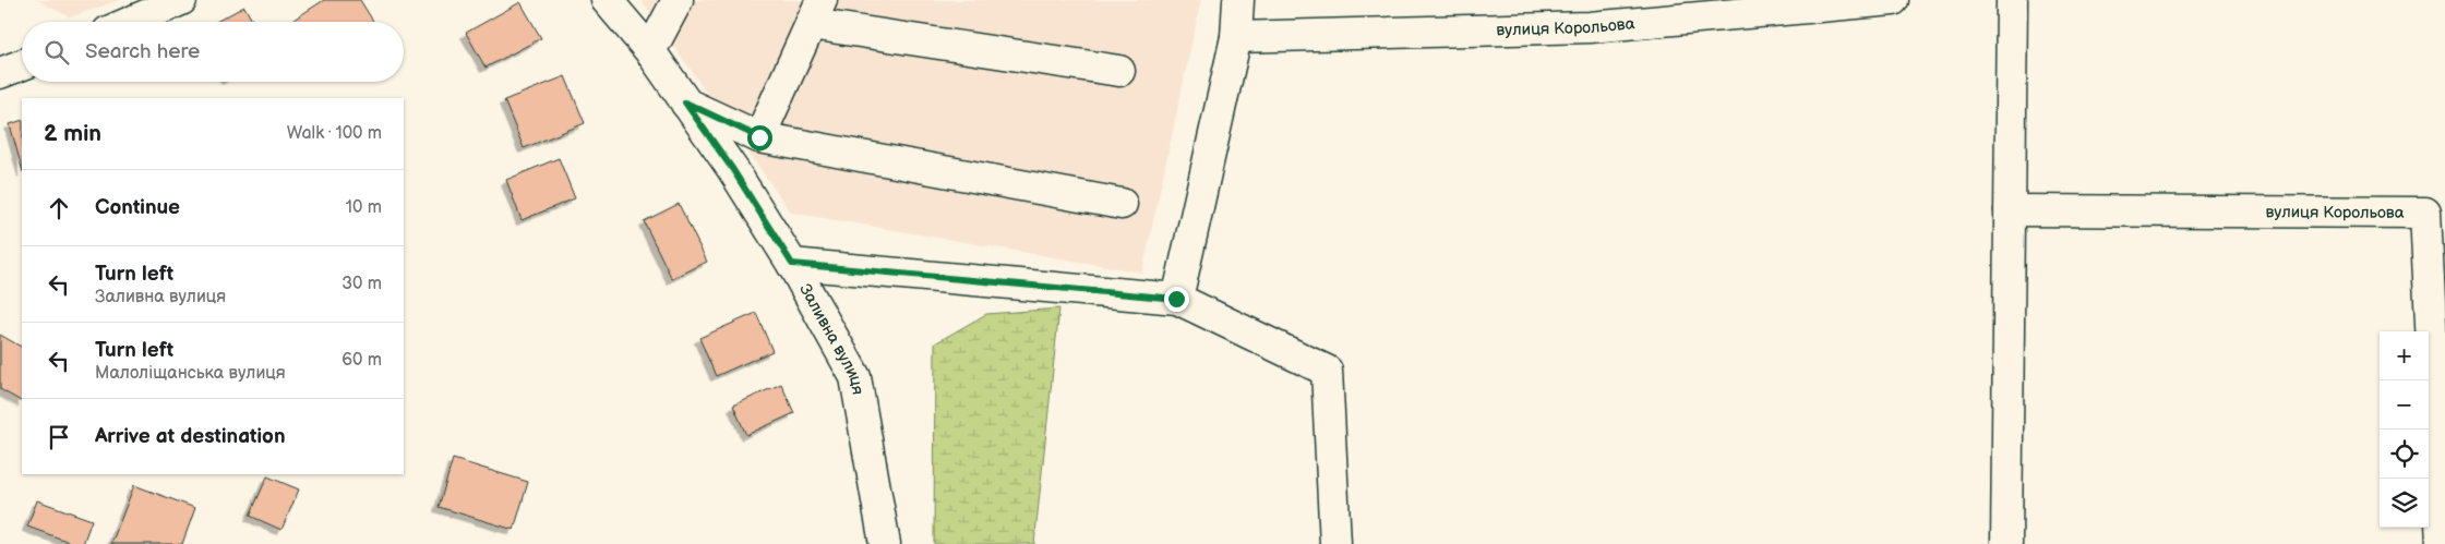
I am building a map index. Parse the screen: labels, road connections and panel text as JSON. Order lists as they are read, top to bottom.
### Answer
{
  "streets": {
    "street": ["вулиця Корольова", "Заливна вулиця"]
  },
  "page": {
    "search": "Search here",
    "heading": ["2 min", "Walk · 100 m"],
    "list": [
      ["Continue", "10 m"],
      ["Turn left", "Заливна вулиця", "30 m"],
      ["Turn left", "Малоліщанська вулиця", "60 m"],
      "Arrive at destination"
    ],
    "map_buttons": ["+", "−"]
  }
}
